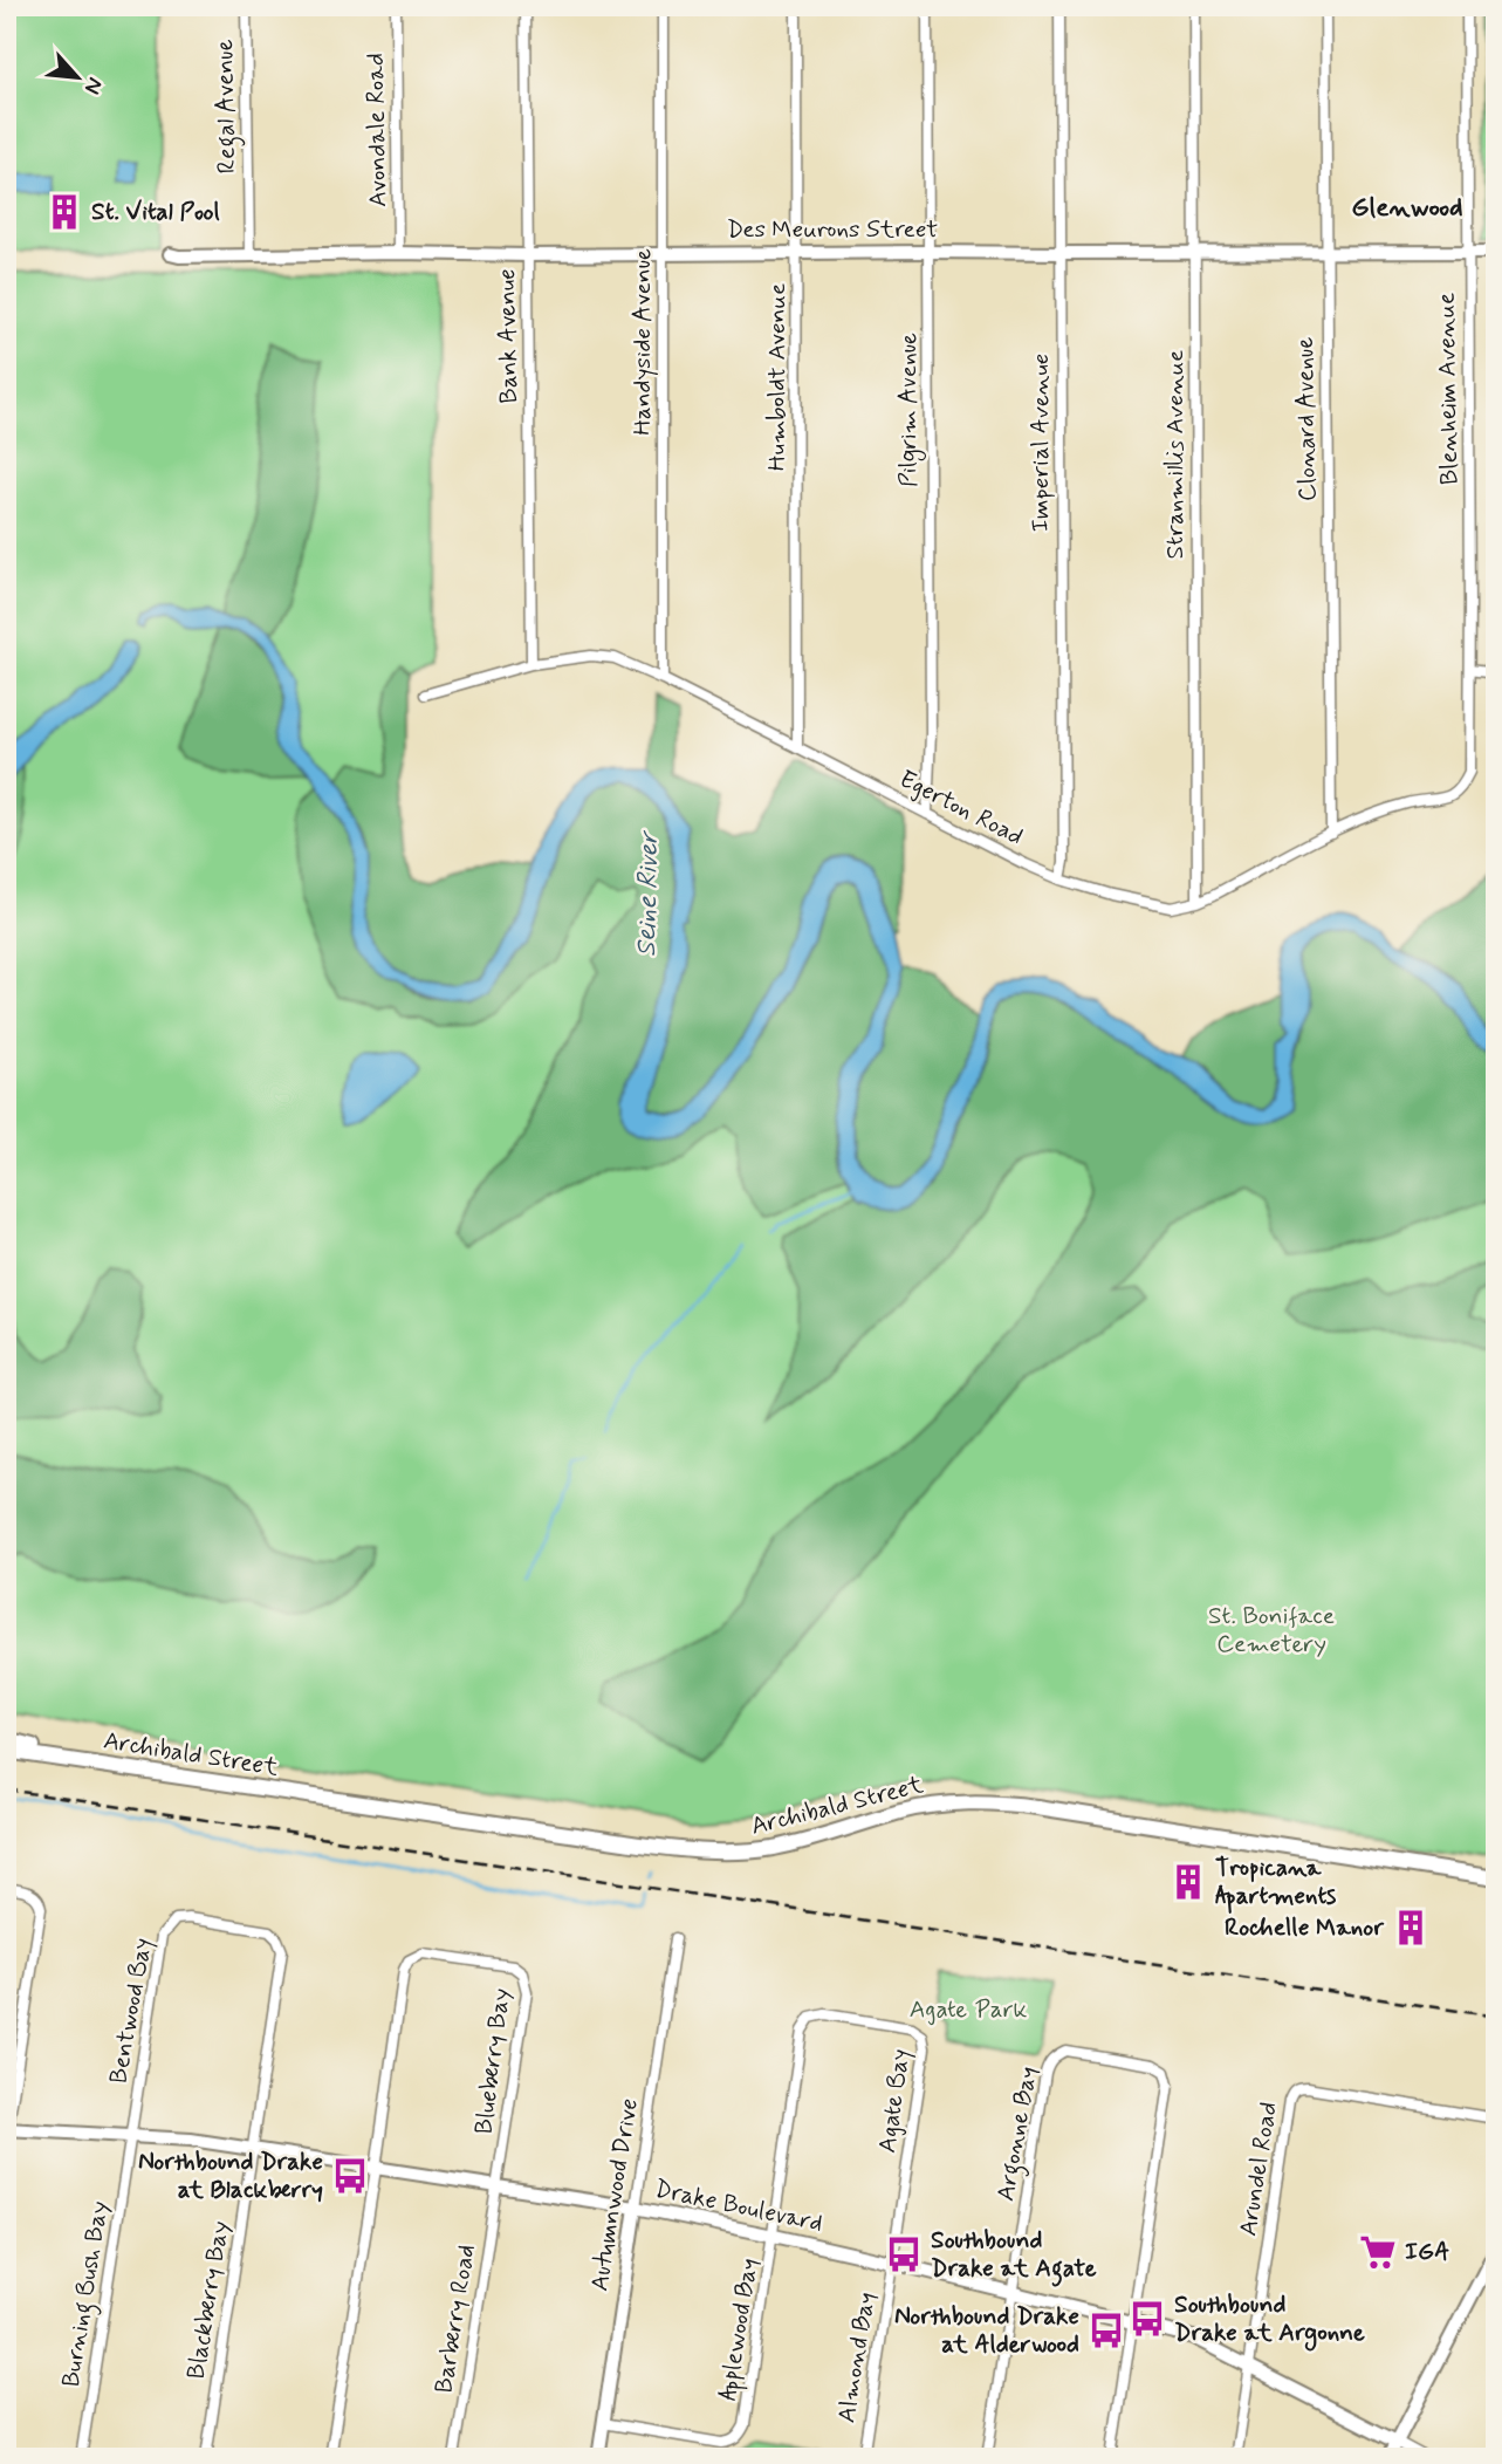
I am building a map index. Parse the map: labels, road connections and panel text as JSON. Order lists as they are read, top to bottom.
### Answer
{
  "streets": {
    "main road": ["Archibald Street"],
    "street": [
      "Regal Avenue",
      "Avondale Road",
      "Des Meurons Street",
      "Bank Avenue",
      "Handyside Avenue",
      "Humboldt Avenue",
      "Blenheim Avenue",
      "Pilgrim Avenue",
      "Clonard Avenue",
      "Imperial Avenue",
      "Stranmillis Avenue",
      "Egerton Road",
      "Bentwood Bay",
      "Blueberry Bay",
      "Agate Bay",
      "Argonne Bay",
      "Arundel Road",
      "Autumnwood Drive",
      "Drake Boulevard",
      "Burning Bush Bay",
      "Blackberry Bay",
      "Barberry Road",
      "Applewood Bay",
      "Almond Bay"
    ]
  },
  "crossings": [
    ["Regal Avenue", "Des Meurons Street"],
    ["Avondale Road", "Des Meurons Street"],
    ["Des Meurons Street", "Bank Avenue"],
    ["Des Meurons Street", "Handyside Avenue"],
    ["Des Meurons Street", "Humboldt Avenue"],
    ["Des Meurons Street", "Blenheim Avenue"],
    ["Des Meurons Street", "Pilgrim Avenue"],
    ["Des Meurons Street", "Clonard Avenue"],
    ["Des Meurons Street", "Imperial Avenue"],
    ["Des Meurons Street", "Stranmillis Avenue"],
    ["Bank Avenue", "Egerton Road"],
    ["Handyside Avenue", "Egerton Road"],
    ["Humboldt Avenue", "Egerton Road"],
    ["Blenheim Avenue", "Egerton Road"],
    ["Pilgrim Avenue", "Egerton Road"],
    ["Clonard Avenue", "Egerton Road"],
    ["Imperial Avenue", "Egerton Road"],
    ["Stranmillis Avenue", "Egerton Road"],
    ["Bentwood Bay", "Drake Boulevard"],
    ["Bentwood Bay", "Burning Bush Bay"],
    ["Bentwood Bay", "Blackberry Bay"],
    ["Blueberry Bay", "Drake Boulevard"],
    ["Blueberry Bay", "Barberry Road"],
    ["Agate Bay", "Drake Boulevard"],
    ["Agate Bay", "Applewood Bay"],
    ["Agate Bay", "Almond Bay"],
    ["Argonne Bay", "Drake Boulevard"],
    ["Arundel Road", "Drake Boulevard"],
    ["Autumnwood Drive", "Drake Boulevard"],
    ["Autumnwood Drive", "Applewood Bay"],
    ["Drake Boulevard", "Burning Bush Bay"],
    ["Drake Boulevard", "Blackberry Bay"],
    ["Drake Boulevard", "Barberry Road"],
    ["Drake Boulevard", "Applewood Bay"],
    ["Drake Boulevard", "Almond Bay"]
  ],
  "districts": ["Glenwood"],
  "water": ["Seine River"],
  "parks": ["St. Boniface Cemetery", "Agate Park"],
  "places": {
    "building": ["St. Vital Pool", "Tropicana Apartments", "Rochelle Manor"],
    "bus stop": [
      "Northbound Drake at Blackberry",
      "Southbound Drake at Agate",
      "Southbound Drake at Argonne",
      "Northbound Drake at Alderwood"
    ],
    "supermarket": ["IGA"]
  },
  "north": "bottom right"
}
